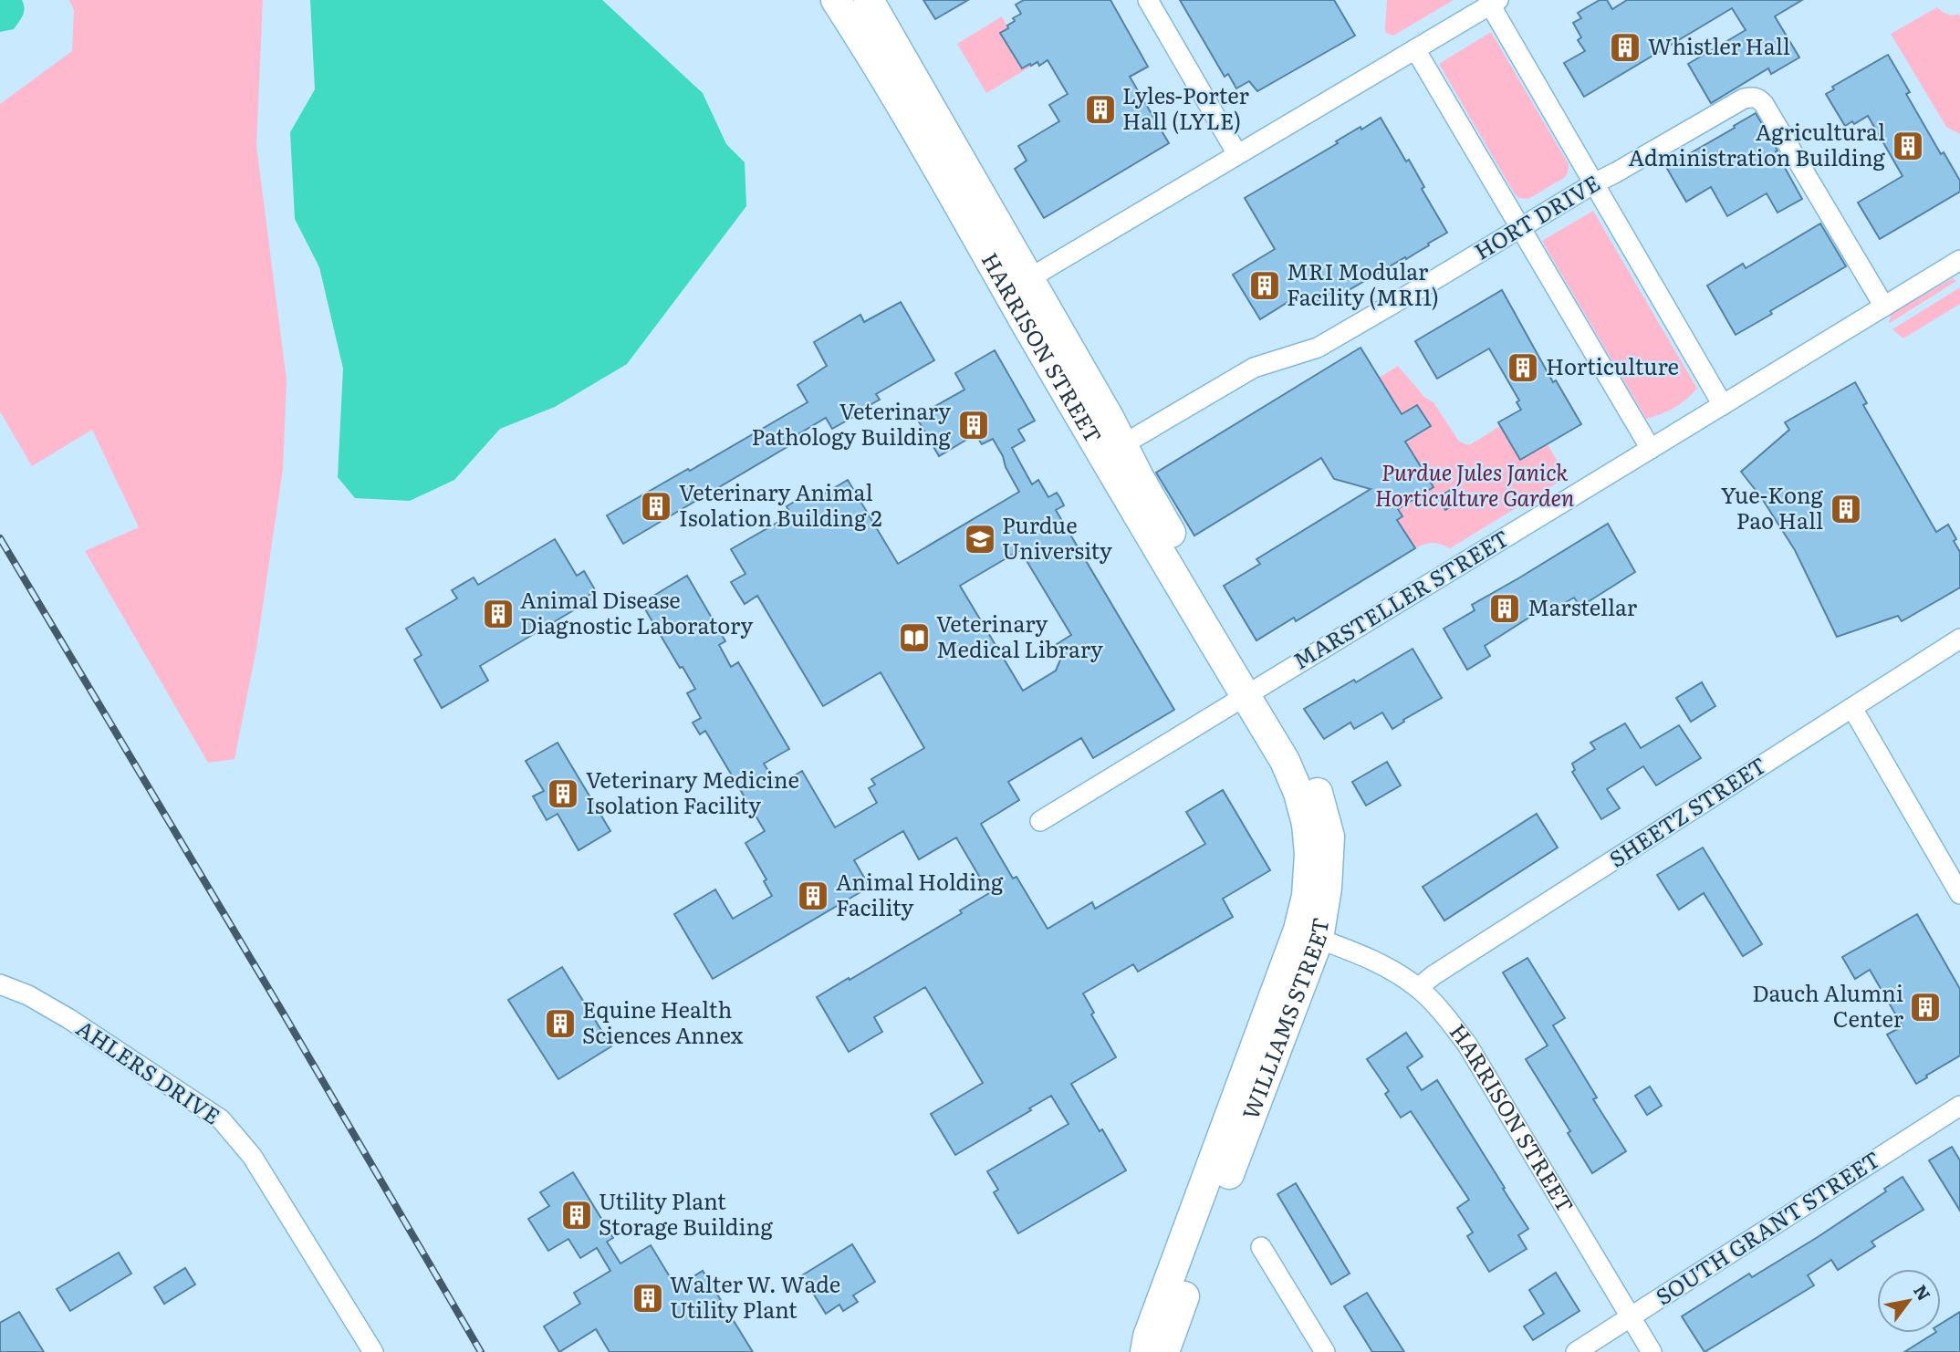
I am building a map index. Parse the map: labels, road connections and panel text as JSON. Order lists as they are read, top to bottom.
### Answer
{
  "streets": {
    "main road": ["HARRISON STREET", "WILLIAMS STREET"],
    "street": [
      "HORT DRIVE",
      "MARSTELLER STREET",
      "SHEETZ STREET",
      "AHLERS DRIVE",
      "SOUTH GRANT STREET"
    ]
  },
  "crossings": [
    ["HORT DRIVE", "HARRISON STREET"],
    ["HORT DRIVE", "MARSTELLER STREET"],
    ["HARRISON STREET", "MARSTELLER STREET"],
    ["HARRISON STREET", "SHEETZ STREET"],
    ["HARRISON STREET", "WILLIAMS STREET"],
    ["HARRISON STREET", "SOUTH GRANT STREET"],
    ["MARSTELLER STREET", "WILLIAMS STREET"]
  ],
  "parks": ["Purdue Jules Janick Horticulture Garden"],
  "places": {
    "building": [
      "Whistler Hall",
      "Lyles-Porter Hall (LYLE)",
      "Agricultural Administration Building",
      "MRI Modular Facility (MRI1)",
      "Horticulture",
      "Veterinary Pathology Building",
      "Veterinary Animal Isolation Building 2",
      "Yue-Kong Pao Hall",
      "Marstellar",
      "Animal Disease Diagnostic Laboratory",
      "Veterinary Medicine Isolation Facility",
      "Animal Holding Facility",
      "Dauch Alumni Center",
      "Equine Health Sciences Annex",
      "Utility Plant Storage Building",
      "Walter W. Wade Utility Plant"
    ],
    "school or university": ["Purdue University"],
    "library": ["Veterinary Medical Library"]
  },
  "north": "top right"
}
